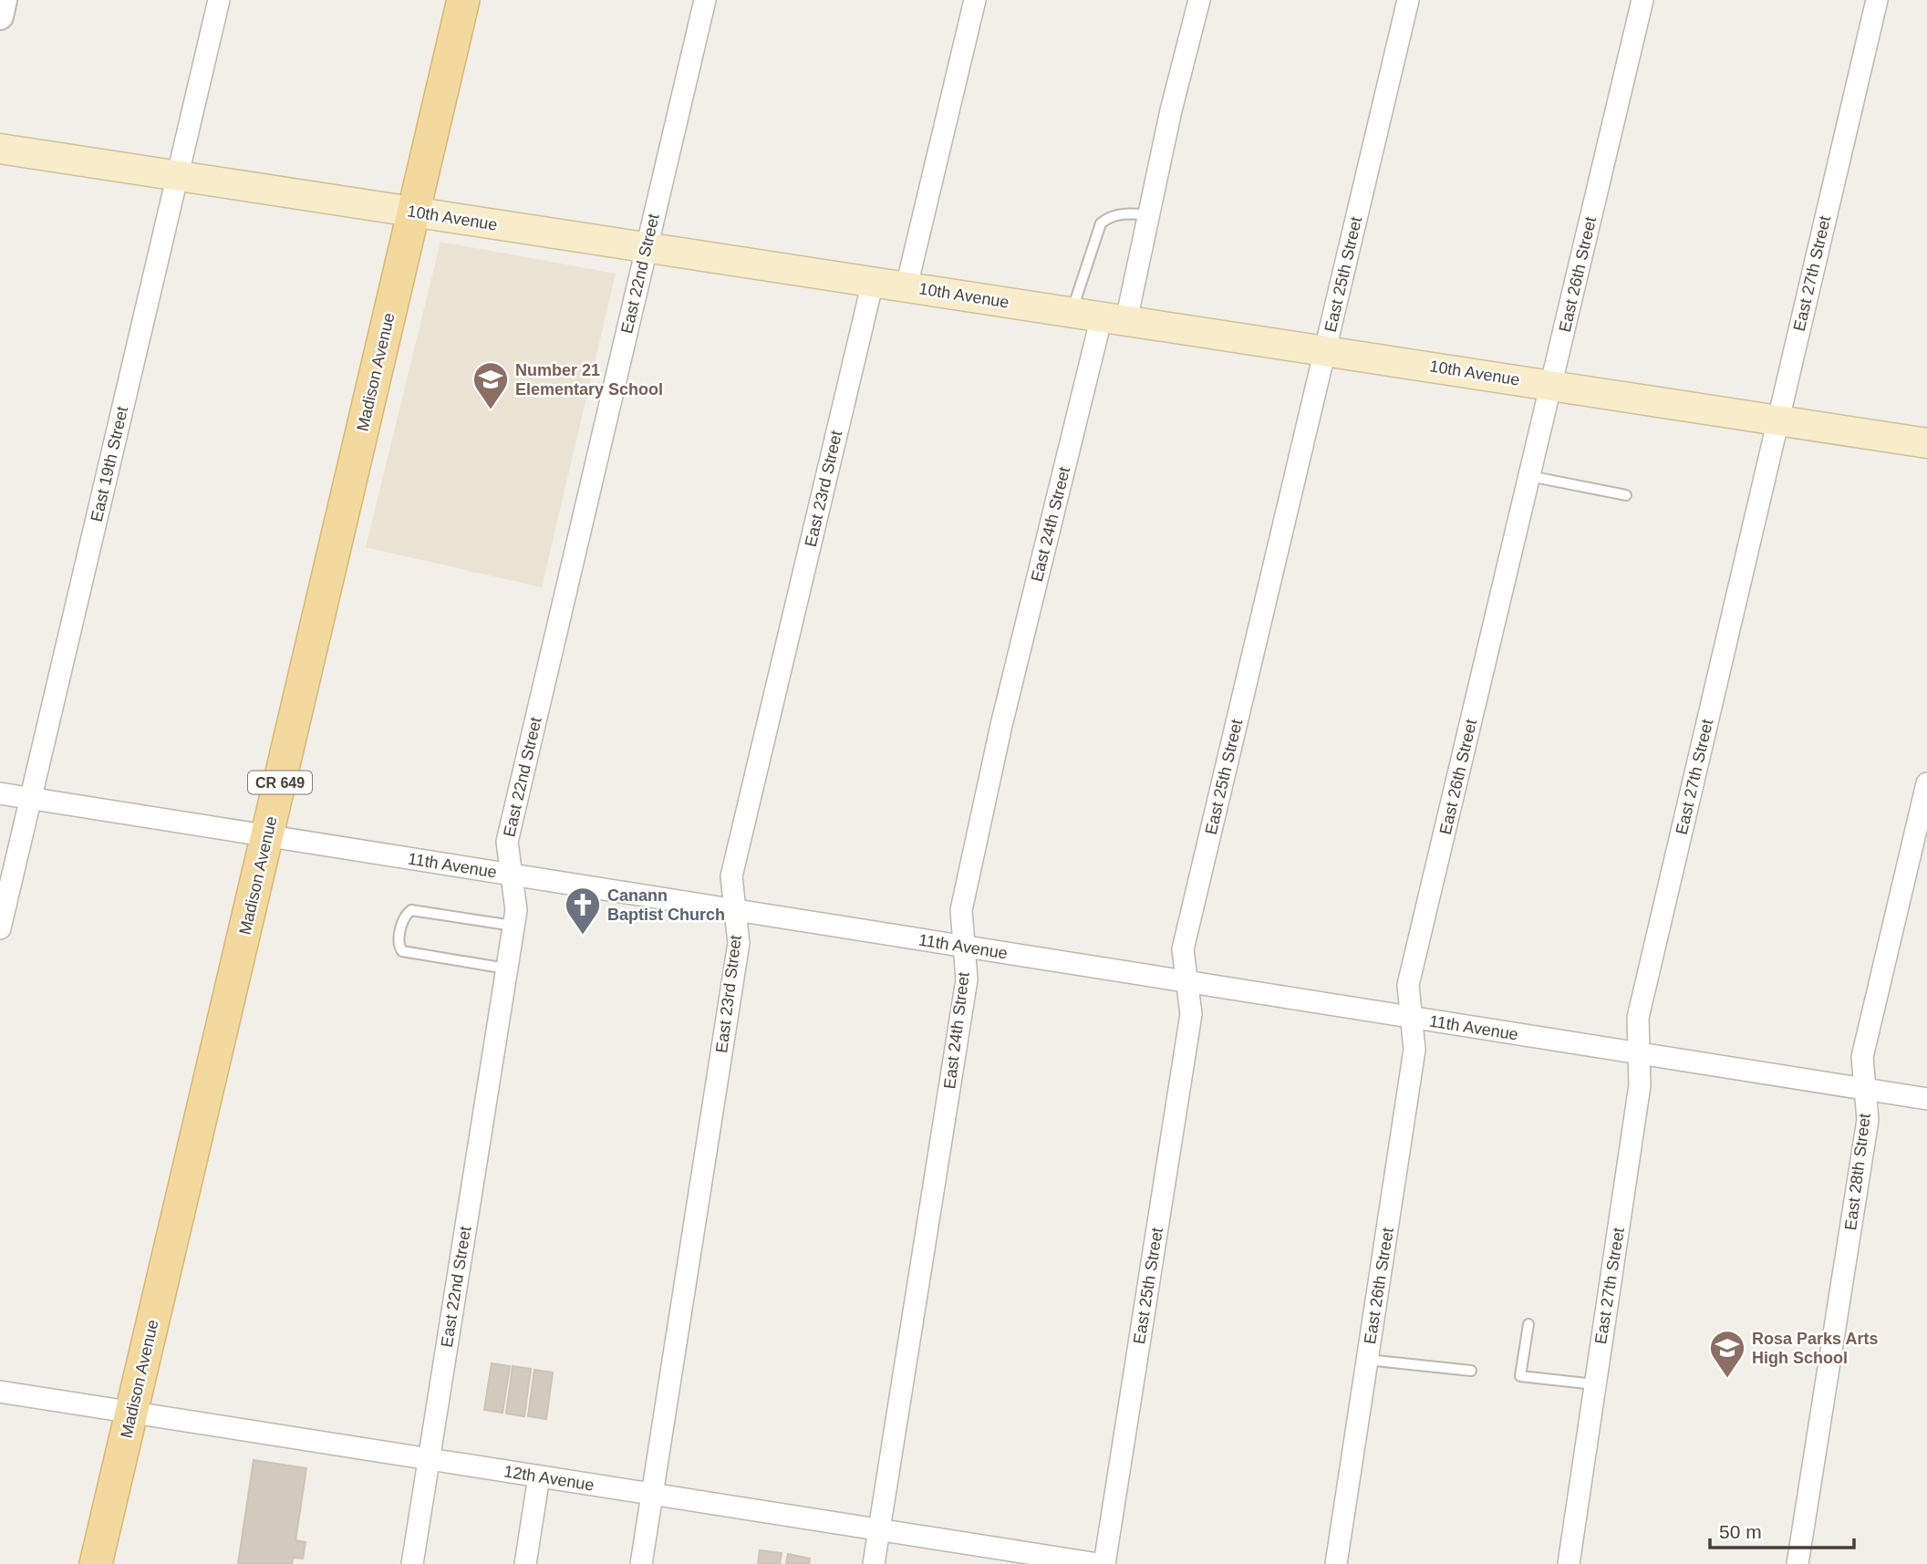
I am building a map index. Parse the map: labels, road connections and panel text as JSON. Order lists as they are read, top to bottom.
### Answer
{
  "streets": {
    "main road": ["10th Avenue", "Madison Avenue", "CR 649"],
    "street": [
      "East 22nd Street",
      "East 27th Street",
      "East 25th Street",
      "East 26th Street",
      "East 19th Street",
      "East 23rd Street",
      "East 24th Street",
      "11th Avenue",
      "East 28th Street",
      "12th Avenue"
    ]
  },
  "crossings": [
    ["10th Avenue", "East 22nd Street"],
    ["10th Avenue", "East 27th Street"],
    ["10th Avenue", "East 25th Street"],
    ["10th Avenue", "East 26th Street"],
    ["10th Avenue", "Madison Avenue"],
    ["10th Avenue", "East 19th Street"],
    ["10th Avenue", "East 23rd Street"],
    ["10th Avenue", "East 24th Street"],
    ["East 22nd Street", "11th Avenue"],
    ["East 22nd Street", "12th Avenue"],
    ["East 27th Street", "11th Avenue"],
    ["East 25th Street", "11th Avenue"],
    ["East 26th Street", "11th Avenue"],
    ["Madison Avenue", "11th Avenue"],
    ["Madison Avenue", "12th Avenue"],
    ["East 19th Street", "11th Avenue"],
    ["East 23rd Street", "11th Avenue"],
    ["East 23rd Street", "12th Avenue"],
    ["East 24th Street", "11th Avenue"],
    ["East 24th Street", "12th Avenue"],
    ["11th Avenue", "East 28th Street"]
  ],
  "places": {
    "school or university": ["Number 21 Elementary School", "Rosa Parks Arts High School"],
    "church": ["Canann Baptist Church"]
  },
  "scale_bar": "50 m"
}
